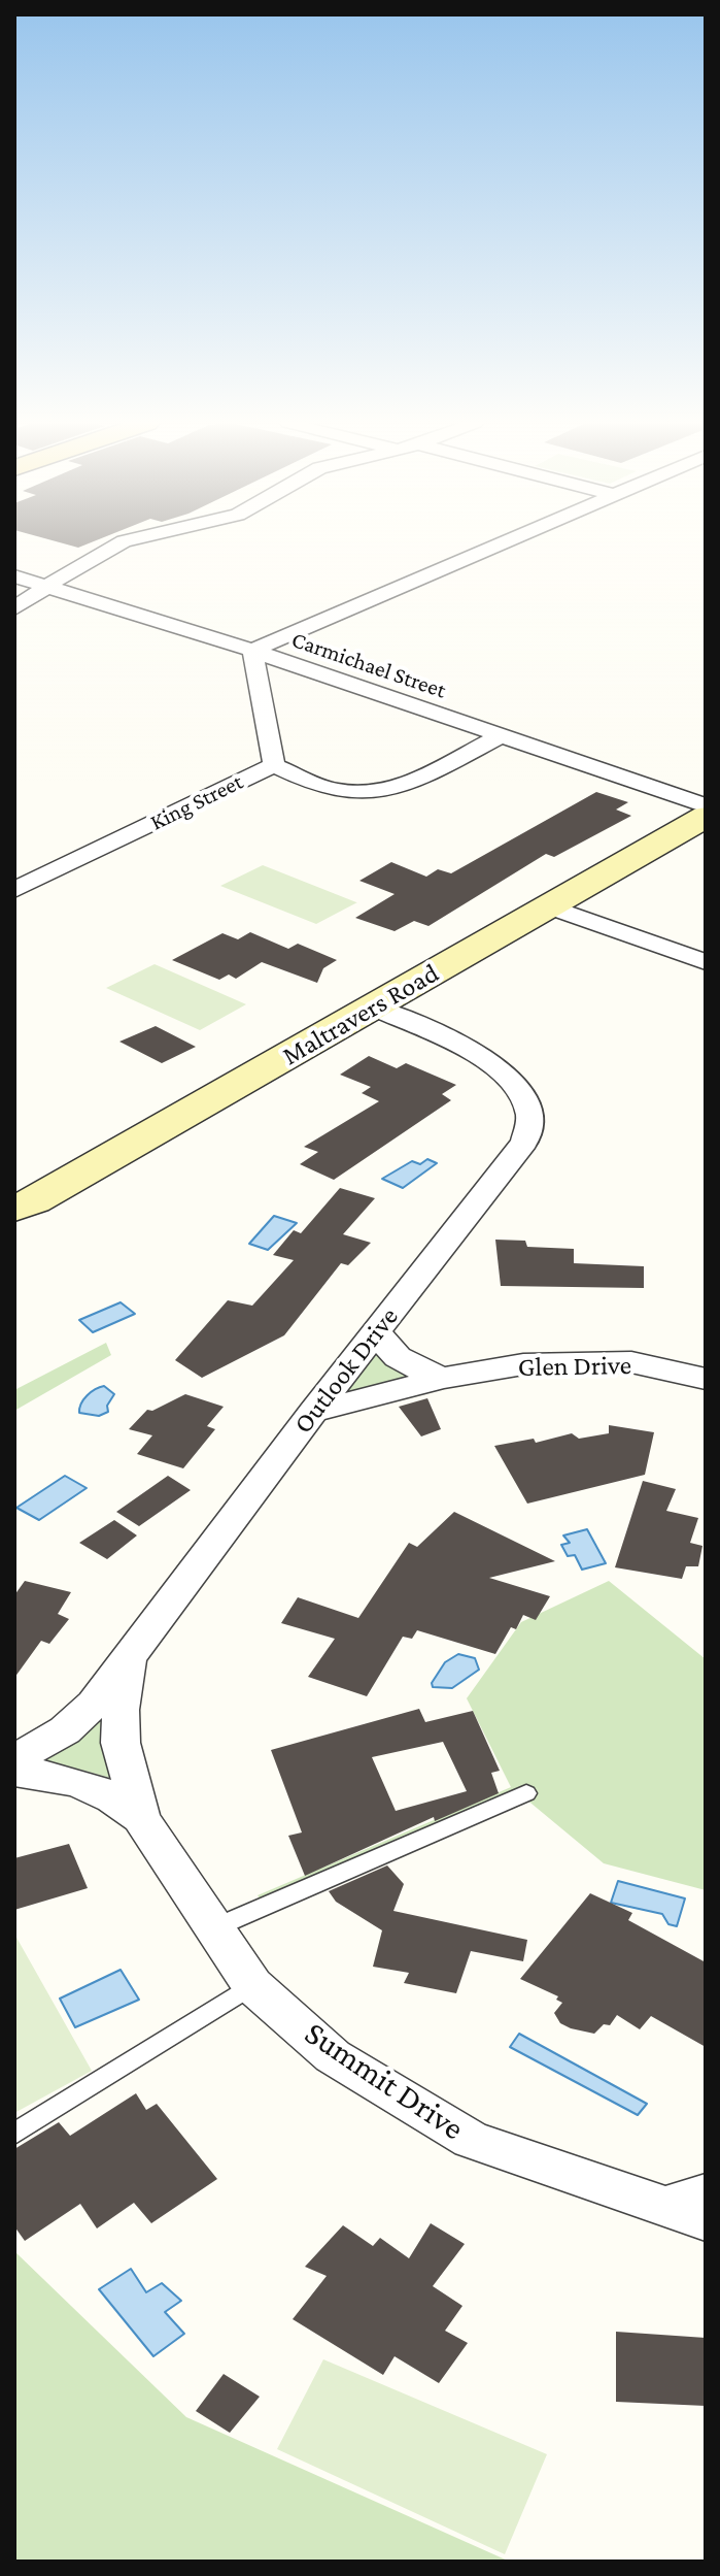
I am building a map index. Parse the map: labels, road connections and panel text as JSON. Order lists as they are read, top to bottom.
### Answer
{
  "streets": {
    "street": [
      "Carmichael Street",
      "King Street",
      "Maltravers Road",
      "Glen Drive",
      "Outlook Drive",
      "Summit Drive"
    ]
  },
  "crossings": [
    ["Carmichael Street", "King Street"],
    ["Maltravers Road", "Outlook Drive"],
    ["Glen Drive", "Outlook Drive"],
    ["Outlook Drive", "Summit Drive"]
  ]
}
